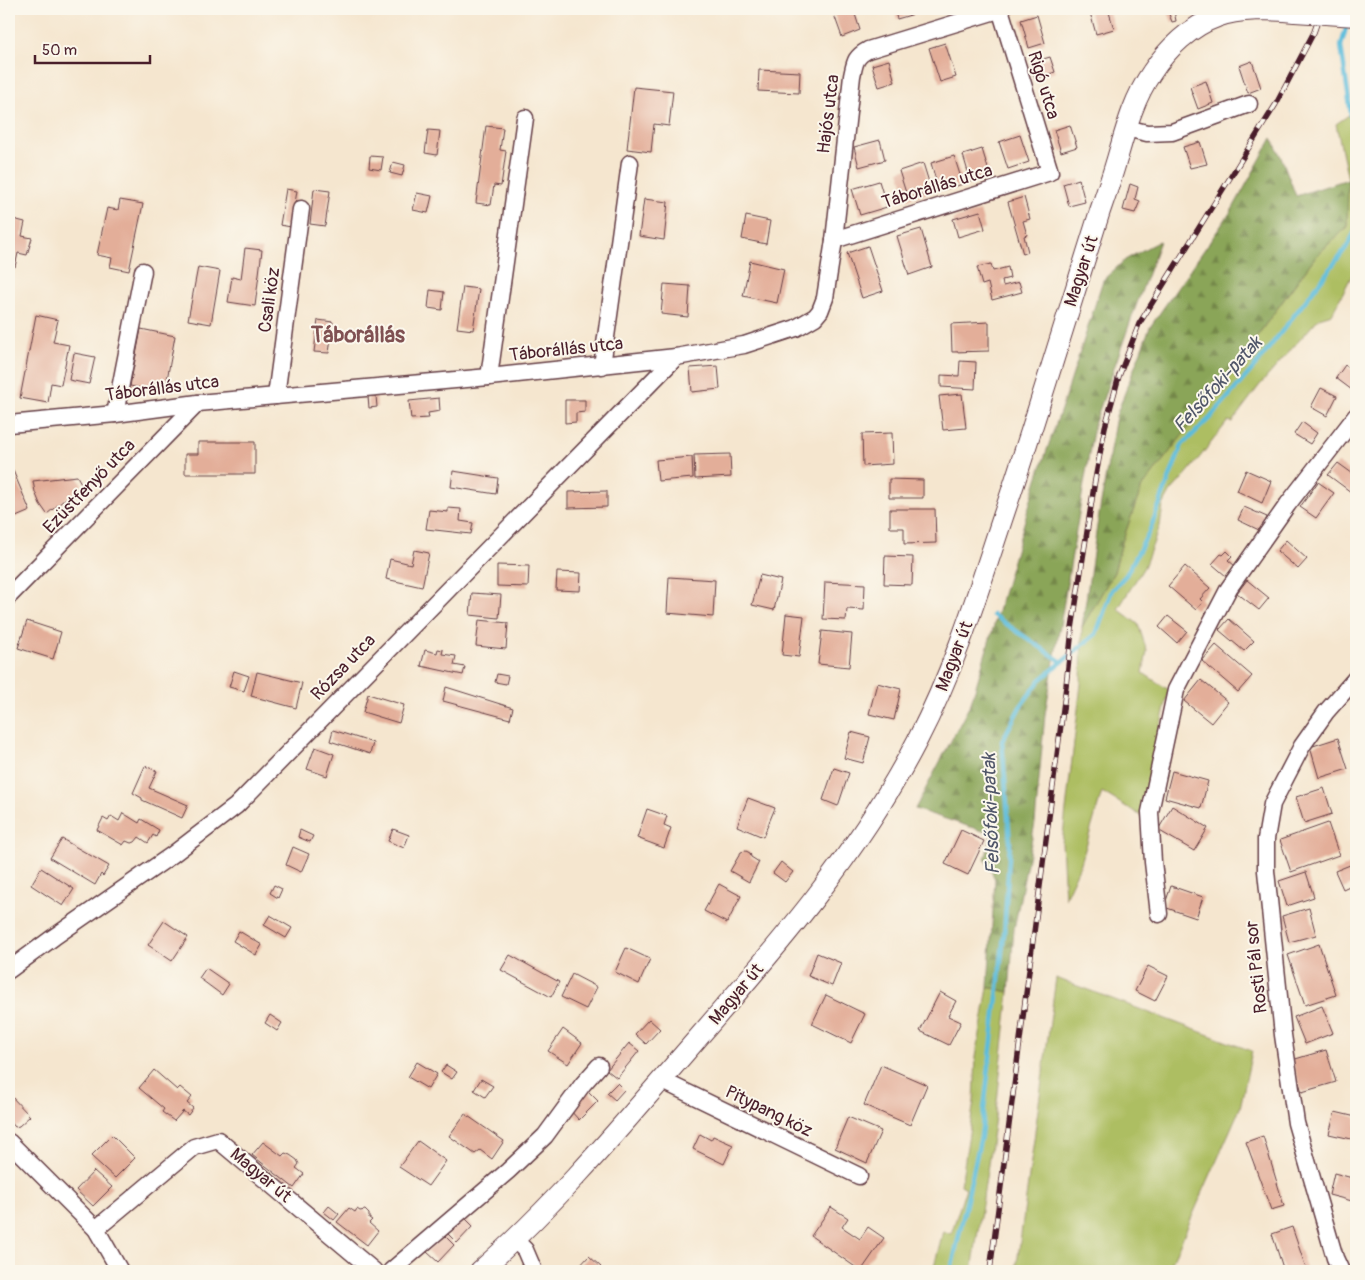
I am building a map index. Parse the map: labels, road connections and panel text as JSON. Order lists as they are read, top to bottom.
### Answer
{
  "streets": {
    "street": [
      "Rigó utca",
      "Hajós utca",
      "Táborállás utca",
      "Magyar út",
      "Csali köz",
      "Ezüstfenyő utca",
      "Rózsa utca",
      "Rosti Pál sor",
      "Pitypang köz"
    ]
  },
  "crossings": [
    ["Rigó utca", "Hajós utca"],
    ["Rigó utca", "Táborállás utca"],
    ["Hajós utca", "Táborállás utca"],
    ["Táborállás utca", "Csali köz"],
    ["Táborállás utca", "Ezüstfenyő utca"],
    ["Táborállás utca", "Rózsa utca"],
    ["Magyar út", "Pitypang köz"]
  ],
  "districts": ["Táborállás"],
  "water": ["Felsőfoki-patak"],
  "scale_bar": "50 m"
}
